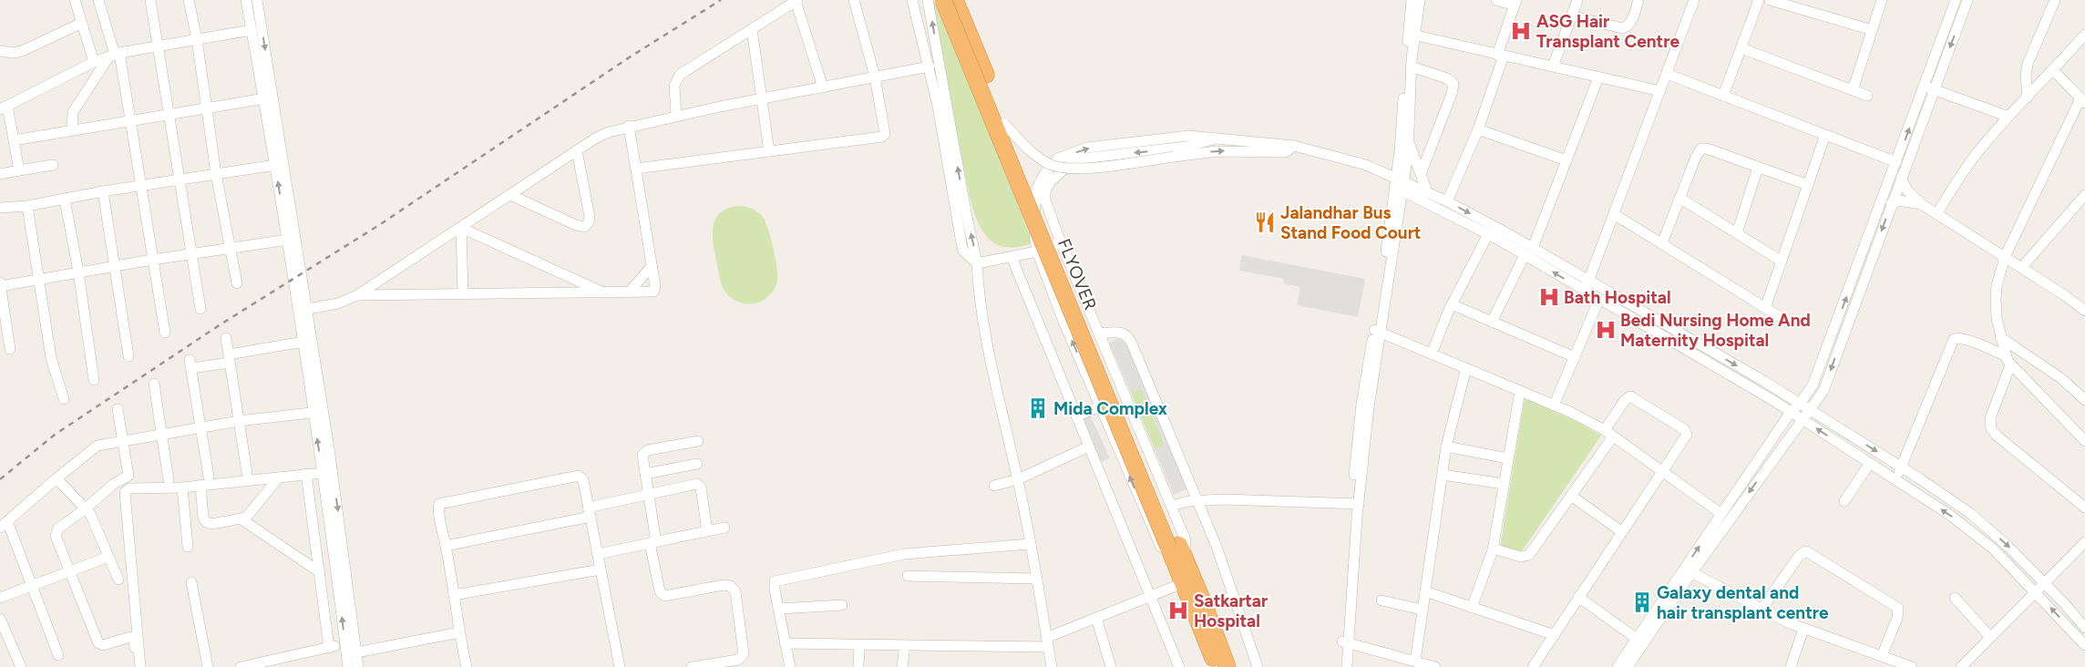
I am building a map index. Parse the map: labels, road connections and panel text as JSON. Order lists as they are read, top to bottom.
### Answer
{
  "streets": {
    "highway": ["FLYOVER"]
  },
  "places": {
    "hospital": [
      "ASG Hair Transplant Centre",
      "Bath Hospital",
      "Bedi Nursing Home And Maternity Hospital",
      "Satkartar Hospital"
    ],
    "restaurant": ["Jalandhar Bus Stand Food Court"],
    "building": ["Mida Complex", "Galaxy dental and hair transplant centre"]
  }
}
